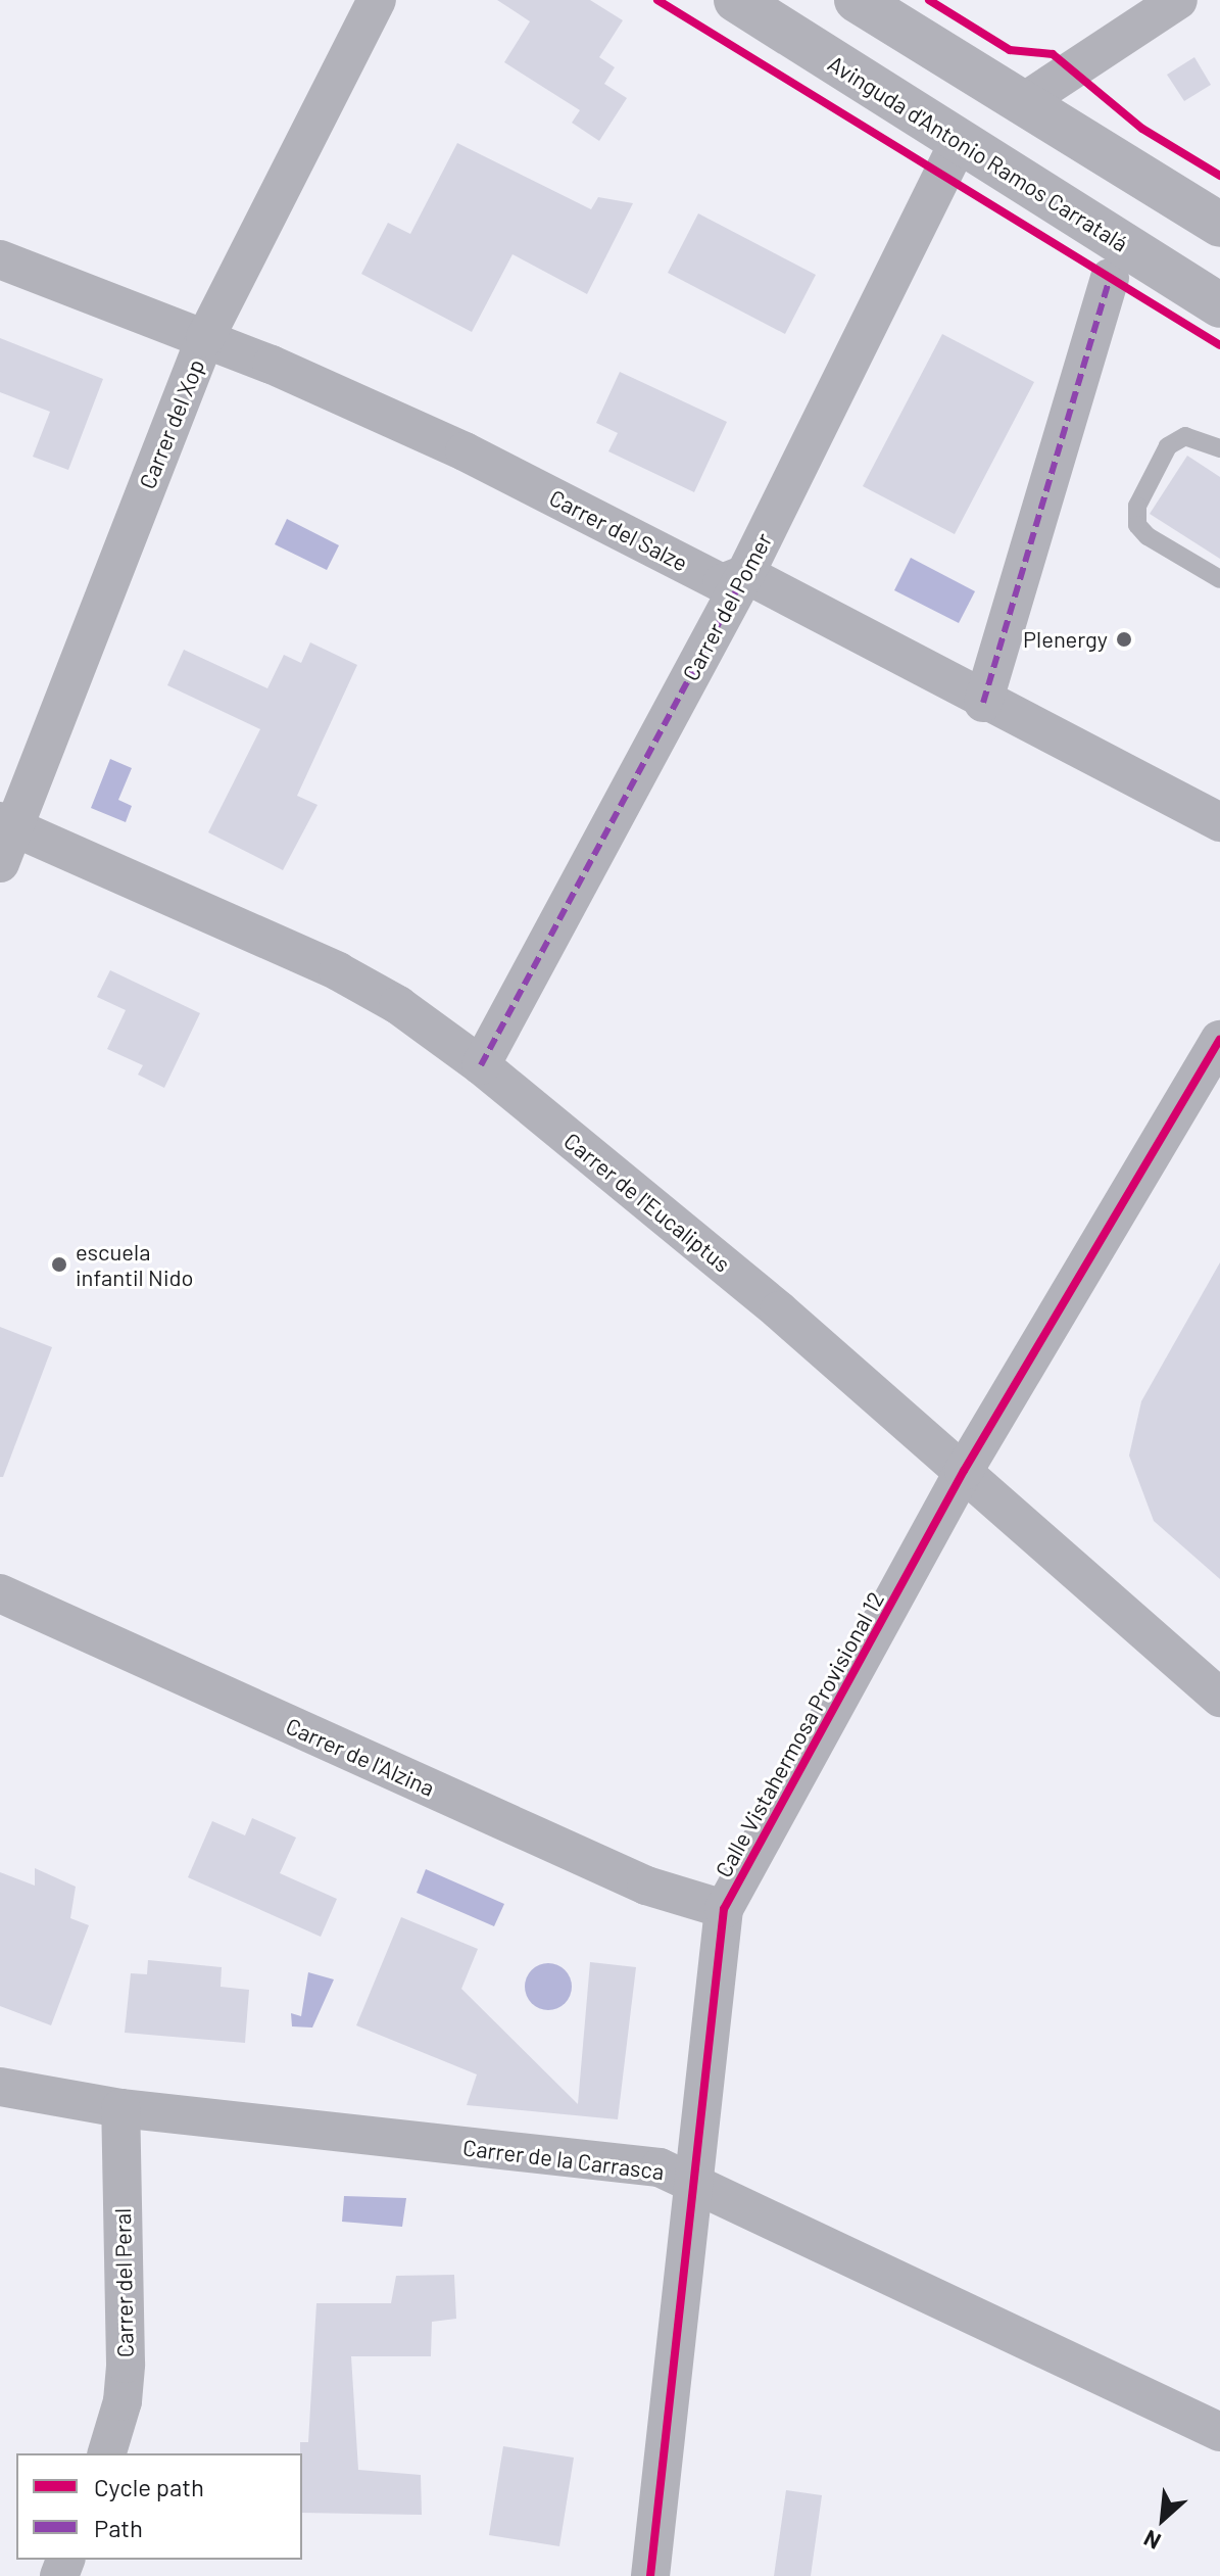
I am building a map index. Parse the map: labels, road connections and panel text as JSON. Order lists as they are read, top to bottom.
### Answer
{
  "streets": {
    "main road": ["Avinguda d'Antonio Ramos Carratalá"],
    "street": [
      "Carrer del Xop",
      "Carrer del Salze",
      "Carrer del Pomer",
      "Carrer de l'Eucaliptus",
      "Calle Vistahermosa Provisional 12",
      "Carrer de l'Alzina",
      "Carrer de la Carrasca",
      "Carrer del Peral"
    ]
  },
  "crossings": [
    ["Avinguda d'Antonio Ramos Carratalá", "Carrer del Pomer"],
    ["Carrer del Xop", "Carrer del Salze"],
    ["Carrer del Xop", "Carrer de l'Eucaliptus"],
    ["Carrer del Salze", "Carrer del Pomer"],
    ["Carrer del Pomer", "Carrer de l'Eucaliptus"],
    ["Carrer de l'Eucaliptus", "Calle Vistahermosa Provisional 12"],
    ["Calle Vistahermosa Provisional 12", "Carrer de l'Alzina"],
    ["Calle Vistahermosa Provisional 12", "Carrer de la Carrasca"],
    ["Carrer de la Carrasca", "Carrer del Peral"]
  ],
  "places": ["Plenergy", "escuela infantil Nido"],
  "legend": ["Cycle path", "Path"],
  "north": "bottom left"
}
